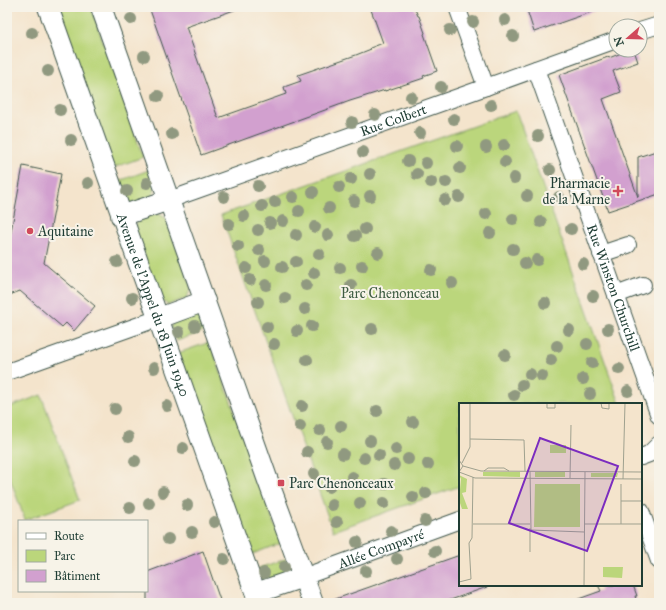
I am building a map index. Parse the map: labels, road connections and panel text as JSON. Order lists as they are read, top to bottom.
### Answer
{
  "streets": {
    "street": [
      "Rue Colbert",
      "Rue Winston Churchill",
      "Avenue de l'Appel du 18 Juin 1940",
      "Allée Compayré"
    ]
  },
  "crossings": [
    ["Rue Colbert", "Rue Winston Churchill"]
  ],
  "parks": ["Parc Chenonceau"],
  "places": {
    "health": ["Pharmacie de la Marne"],
    "other": ["Aquitaine"],
    "transit": ["Parc Chenonceaux"]
  },
  "legend": ["Route", "Parc", "Bâtiment"],
  "north": "left"
}
